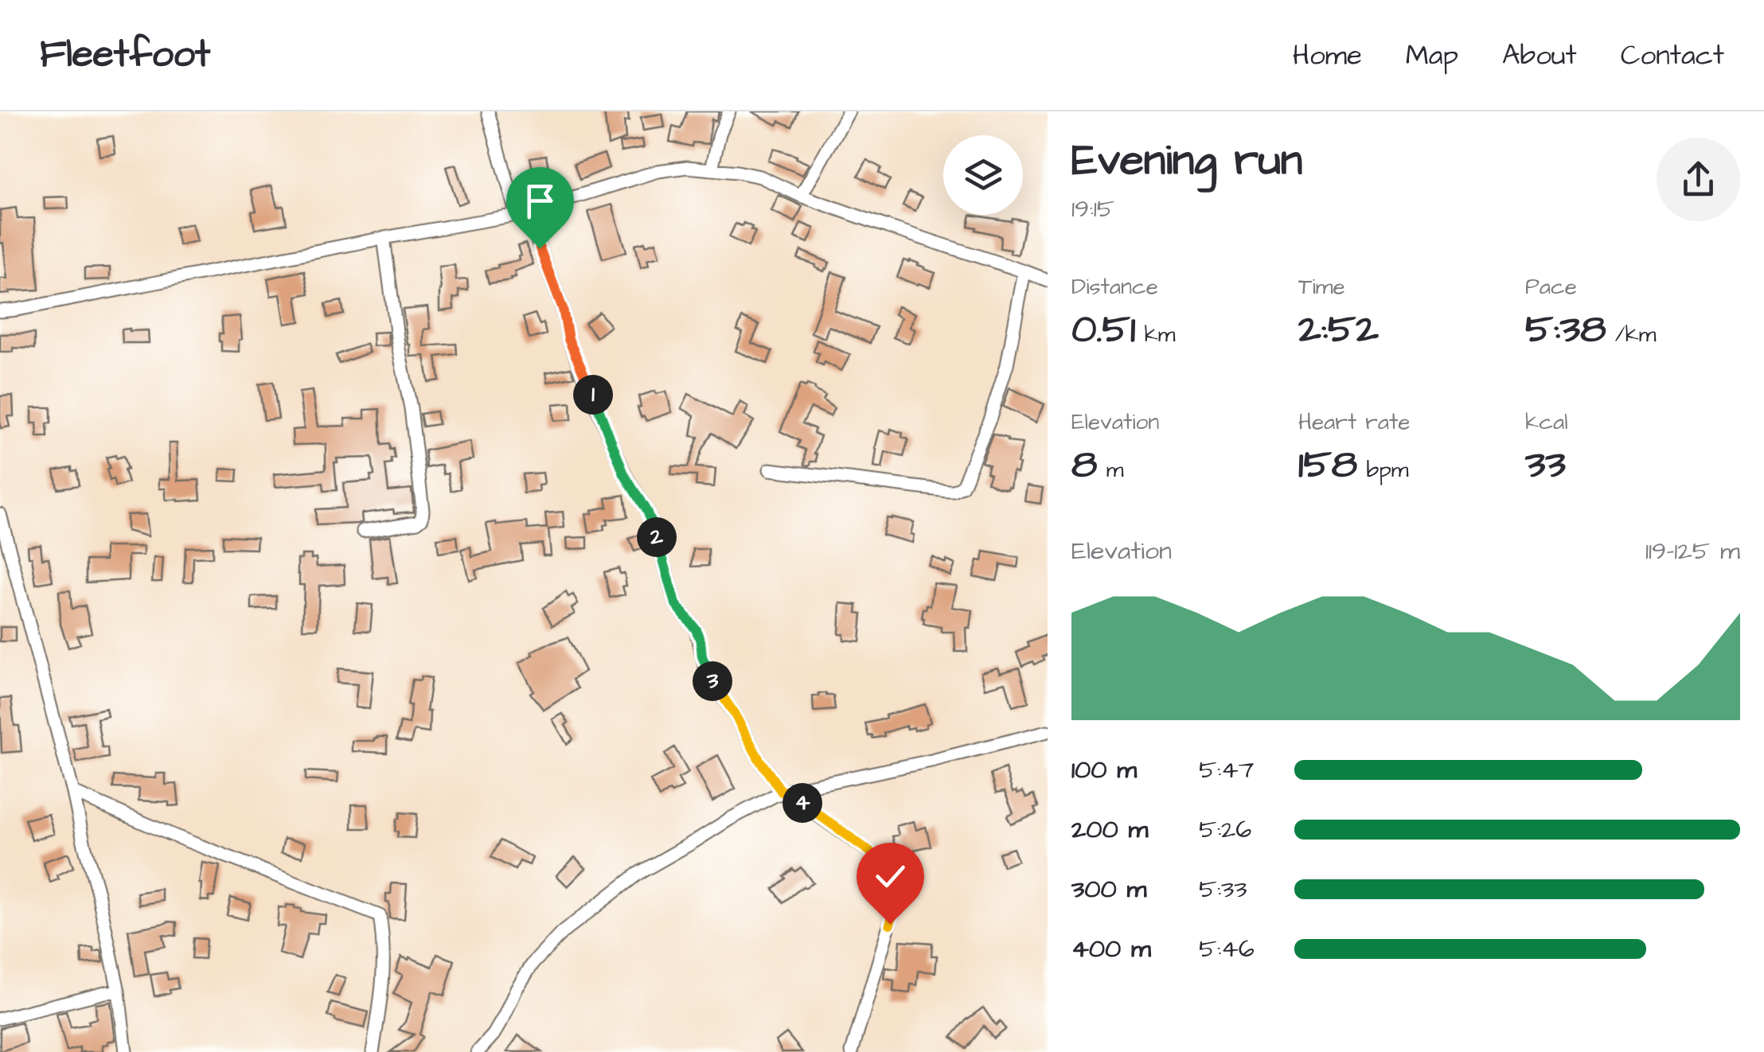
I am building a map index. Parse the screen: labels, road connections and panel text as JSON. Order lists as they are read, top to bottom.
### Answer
{
  "page": {
    "header": "Fleetfoot",
    "nav": [
      "Home",
      "Map",
      "About",
      "Contact"
    ],
    "heading": ["Evening run", "19:15"],
    "stats": [
      ["Distance", "0.51 km"],
      ["Time", "2:52"],
      ["Pace", "5:38 /km"],
      ["Elevation", "8 m"],
      ["Heart rate", "158 bpm"],
      ["kcal", "33"]
    ],
    "pins": [
      "1",
      "2",
      "3",
      "4"
    ],
    "chart": ["Elevation", "119–125 m"],
    "list": [
      {
        "name": "100 m",
        "note": "5:47"
      },
      {
        "name": "200 m",
        "note": "5:26"
      },
      {
        "name": "300 m",
        "note": "5:33"
      },
      {
        "name": "400 m",
        "note": "5:46"
      }
    ]
  }
}
